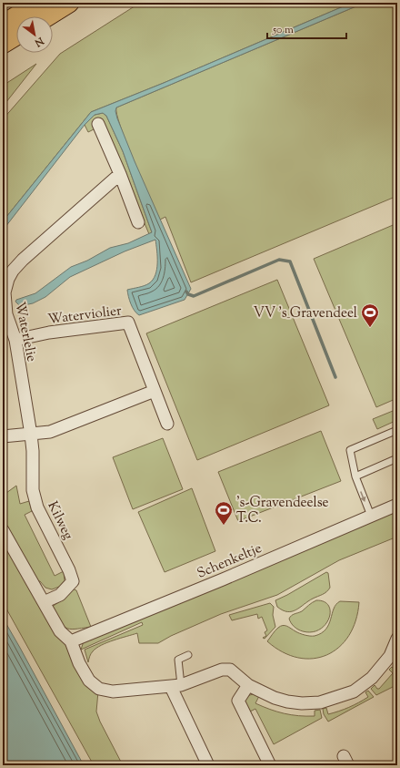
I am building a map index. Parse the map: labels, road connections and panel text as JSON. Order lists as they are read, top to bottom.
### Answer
{
  "streets": {
    "street": [
      "Waterviolier",
      "Waterlelie",
      "Kilweg",
      "Schenkeltje"
    ]
  },
  "crossings": [
    ["Waterviolier", "Waterlelie"],
    ["Waterlelie", "Kilweg"]
  ],
  "places": {
    "sports": ["VV 's_Gravendeel", "'s-Gravendeelse T.C."]
  },
  "scale_bar": "50 m",
  "north": "bottom right"
}
